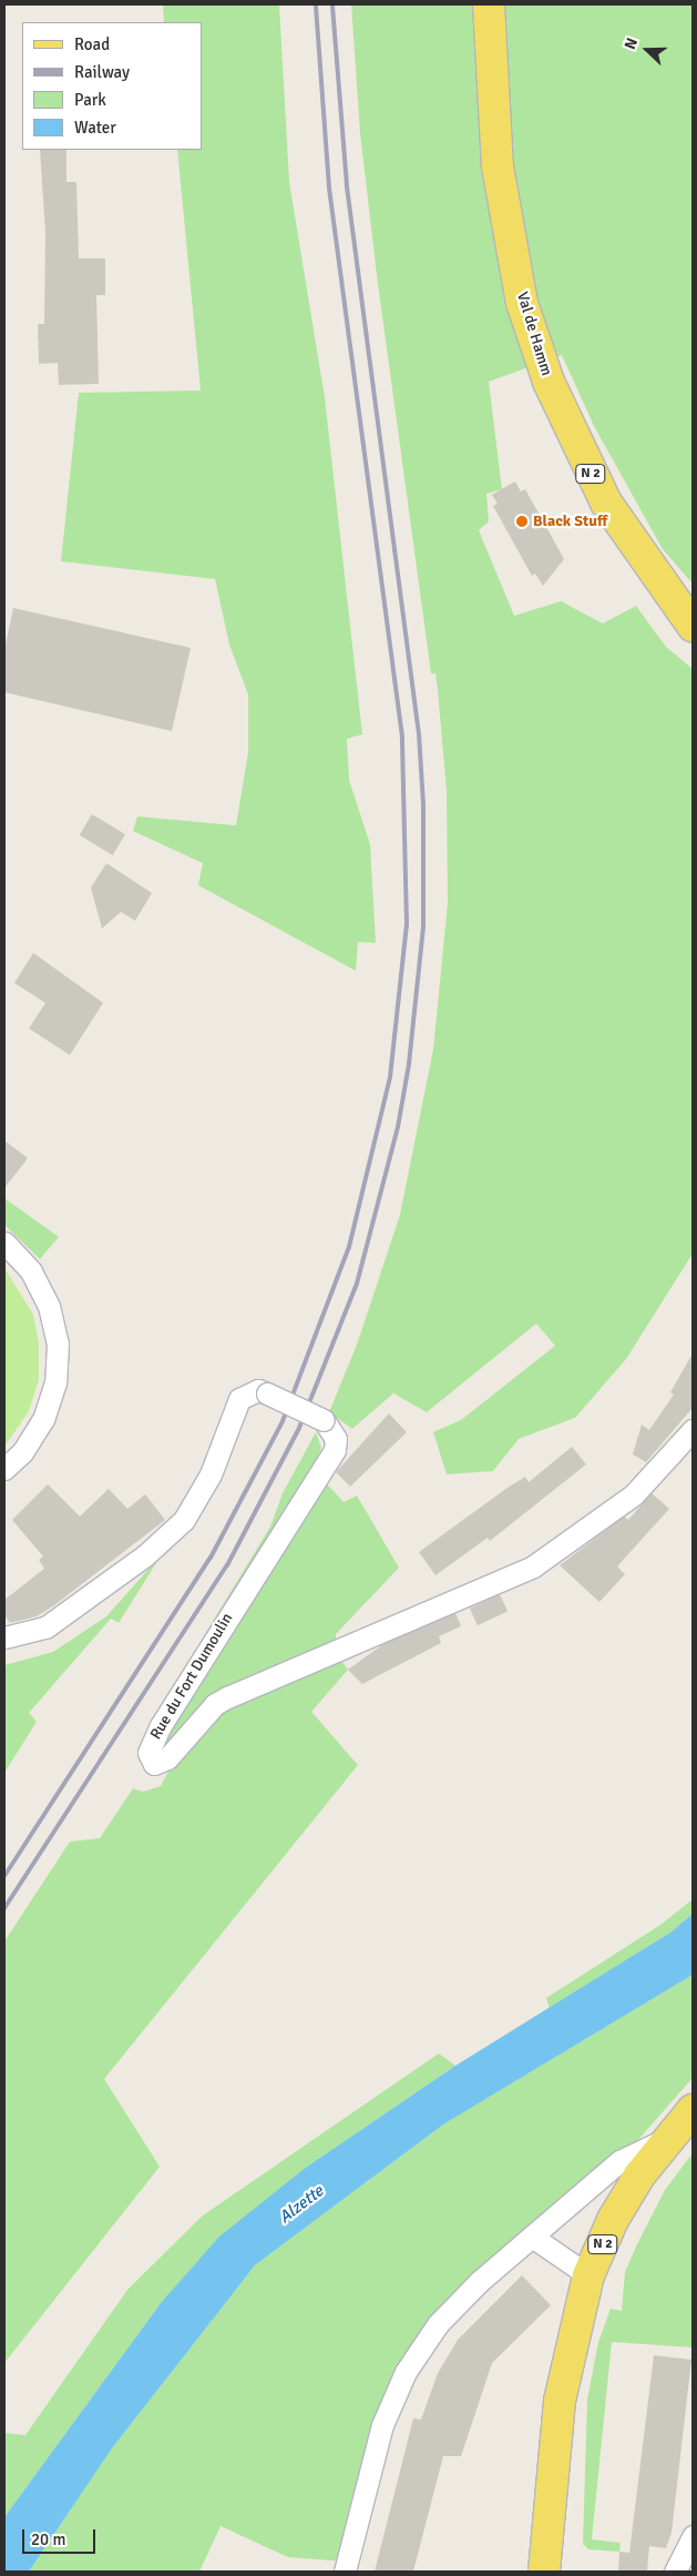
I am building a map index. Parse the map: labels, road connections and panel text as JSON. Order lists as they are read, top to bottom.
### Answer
{
  "streets": {
    "main road": ["Val de Hamm", "N 2"],
    "street": ["Rue du Fort Dumoulin"]
  },
  "water": ["Alzette"],
  "places": ["Black Stuff"],
  "legend": [
    "Road",
    "Railway",
    "Park",
    "Water"
  ],
  "scale_bar": "20 m",
  "north": "left"
}
